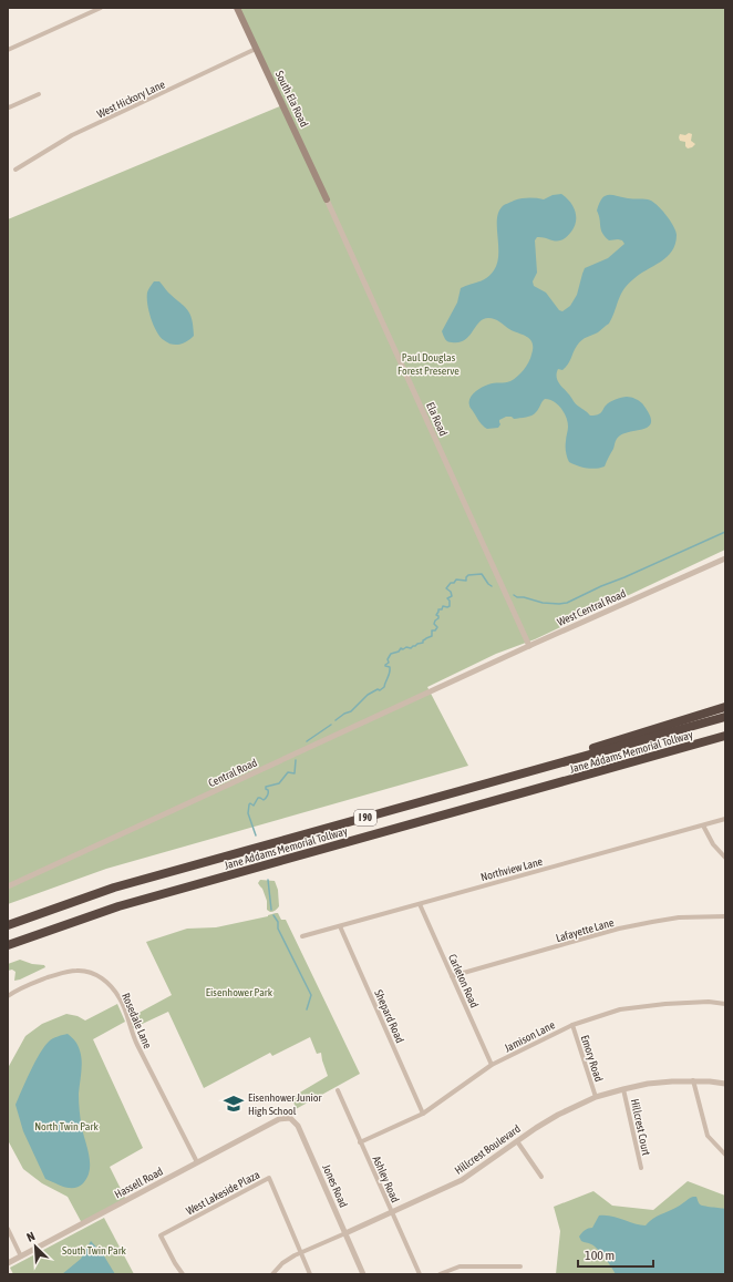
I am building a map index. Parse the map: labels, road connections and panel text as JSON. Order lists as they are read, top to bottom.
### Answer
{
  "streets": {
    "highway": ["Jane Addams Memorial Tollway", "I 90"],
    "main road": ["South Ela Road"],
    "street": [
      "West Hickory Lane",
      "Ela Road",
      "West Central Road",
      "Central Road",
      "Northview Lane",
      "Lafayette Lane",
      "Carleton Road",
      "Shepard Road",
      "Rosedale Lane",
      "Jamison Lane",
      "Emory Road",
      "Hillcrest Court",
      "Hillcrest Boulevard",
      "Ashley Road",
      "Hassell Road",
      "Jones Road",
      "West Lakeside Plaza"
    ]
  },
  "crossings": [
    ["West Hickory Lane", "South Ela Road"],
    ["South Ela Road", "Ela Road"],
    ["Ela Road", "West Central Road"],
    ["West Central Road", "Central Road"],
    ["Northview Lane", "Carleton Road"],
    ["Northview Lane", "Shepard Road"],
    ["Lafayette Lane", "Carleton Road"],
    ["Carleton Road", "Jamison Lane"],
    ["Shepard Road", "Jamison Lane"],
    ["Rosedale Lane", "Hassell Road"],
    ["Jamison Lane", "Emory Road"],
    ["Jamison Lane", "Ashley Road"],
    ["Emory Road", "Hillcrest Boulevard"],
    ["Hillcrest Court", "Hillcrest Boulevard"],
    ["Hillcrest Boulevard", "Ashley Road"],
    ["Hillcrest Boulevard", "Jones Road"],
    ["Hillcrest Boulevard", "West Lakeside Plaza"],
    ["Hassell Road", "Jones Road"]
  ],
  "parks": [
    "Paul Douglas Forest Preserve",
    "Eisenhower Park",
    "North Twin Park",
    "South Twin Park"
  ],
  "places": {
    "school or university": ["Eisenhower Junior High School"]
  },
  "scale_bar": "100 m",
  "north": "top left"
}
